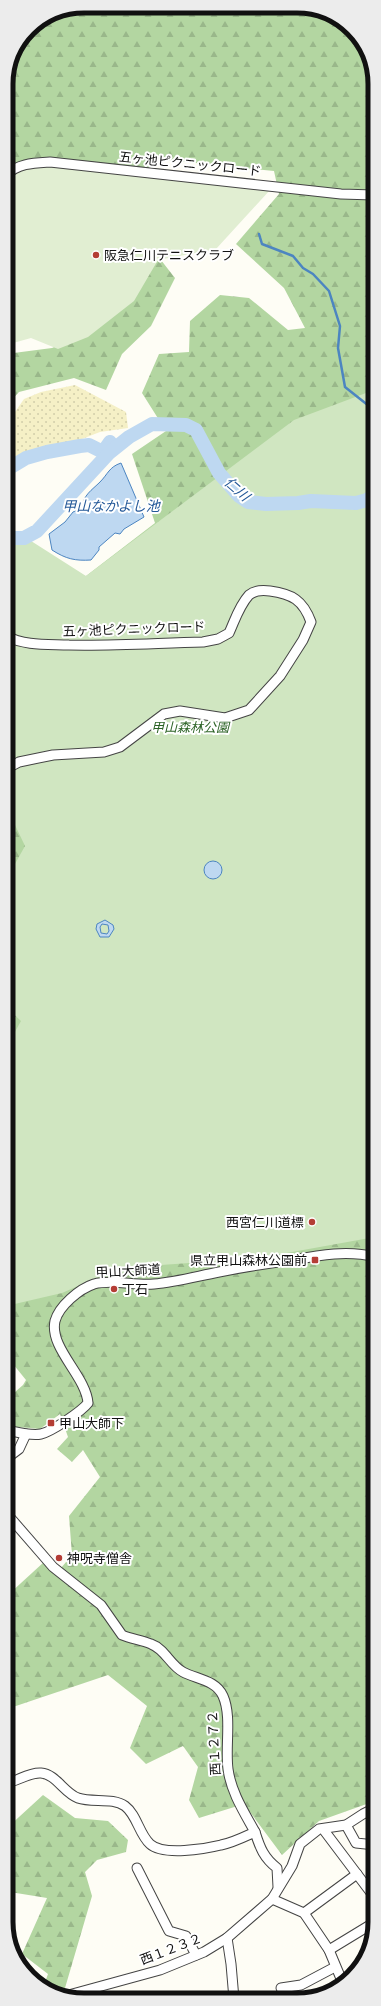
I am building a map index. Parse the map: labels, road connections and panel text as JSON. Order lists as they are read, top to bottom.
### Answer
{
  "streets": {
    "street": [
      "五ヶ池ピクニックロード",
      "甲山大師道",
      "西１２７２",
      "西１２３２"
    ]
  },
  "water": ["仁川", "甲山なかよし池"],
  "parks": ["甲山森林公園"],
  "places": {
    "other": [
      "阪急仁川テニスクラブ",
      "西宮仁川道標",
      "丁石",
      "神呪寺僧舎"
    ],
    "transit": ["県立甲山森林公園前", "甲山大師下"]
  }
}
